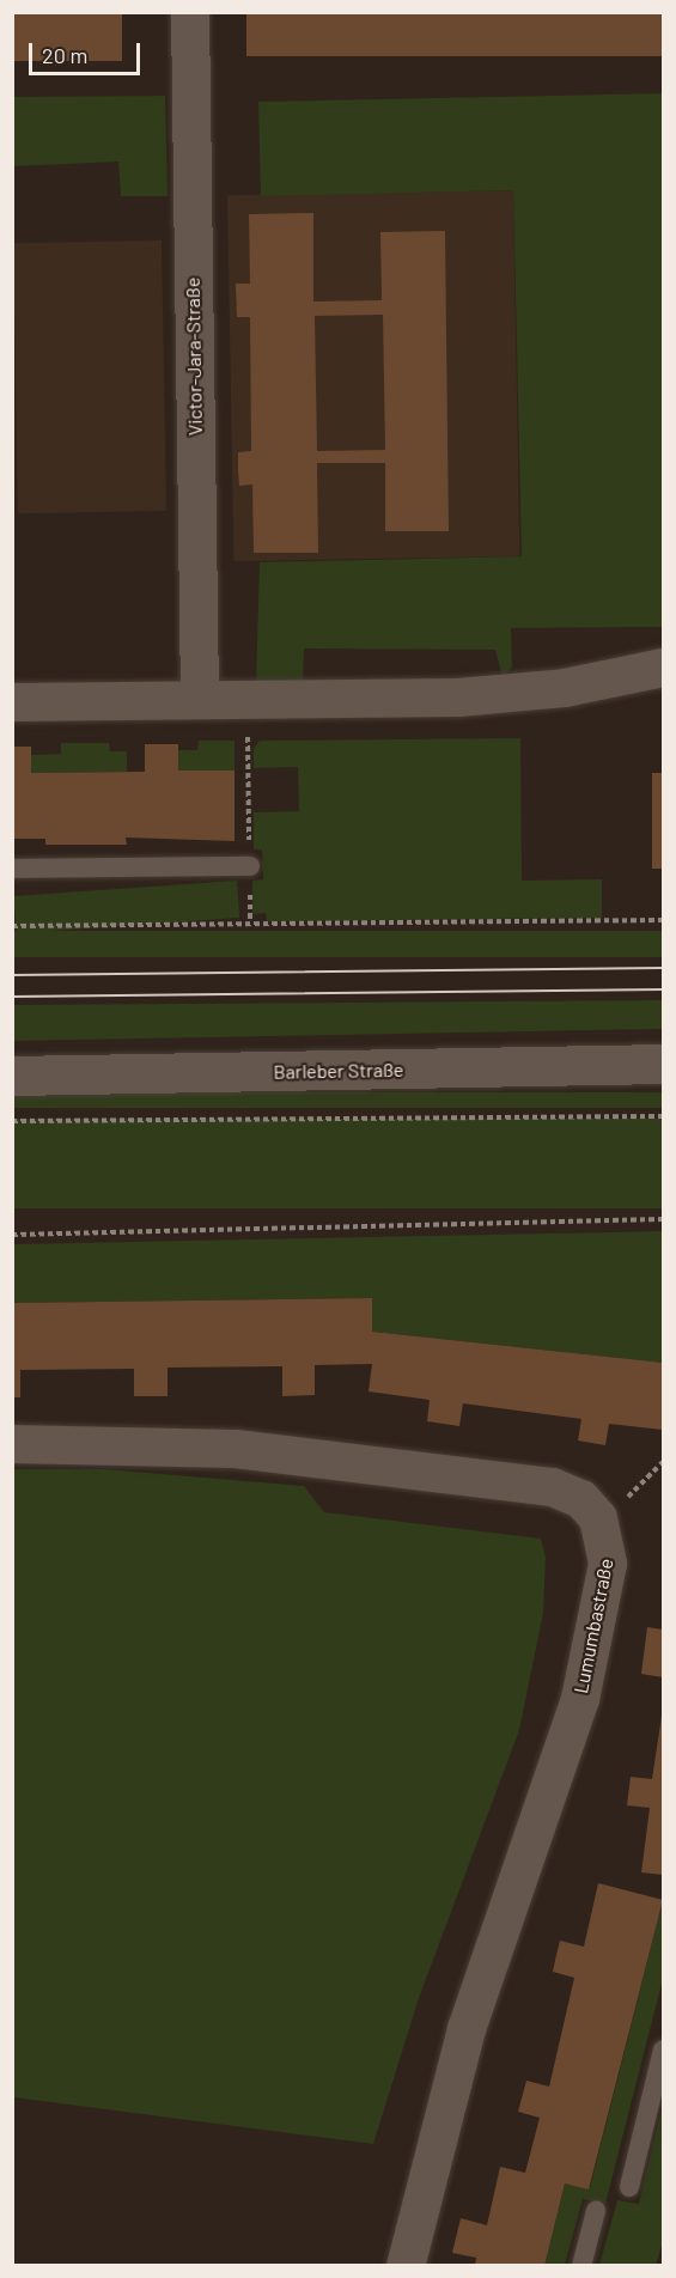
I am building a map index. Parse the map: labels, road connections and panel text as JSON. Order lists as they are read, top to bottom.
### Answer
{
  "streets": {
    "street": ["Victor-Jara-Straße", "Barleber Straße", "Lumumbastraße"]
  },
  "scale_bar": "20 m"
}
